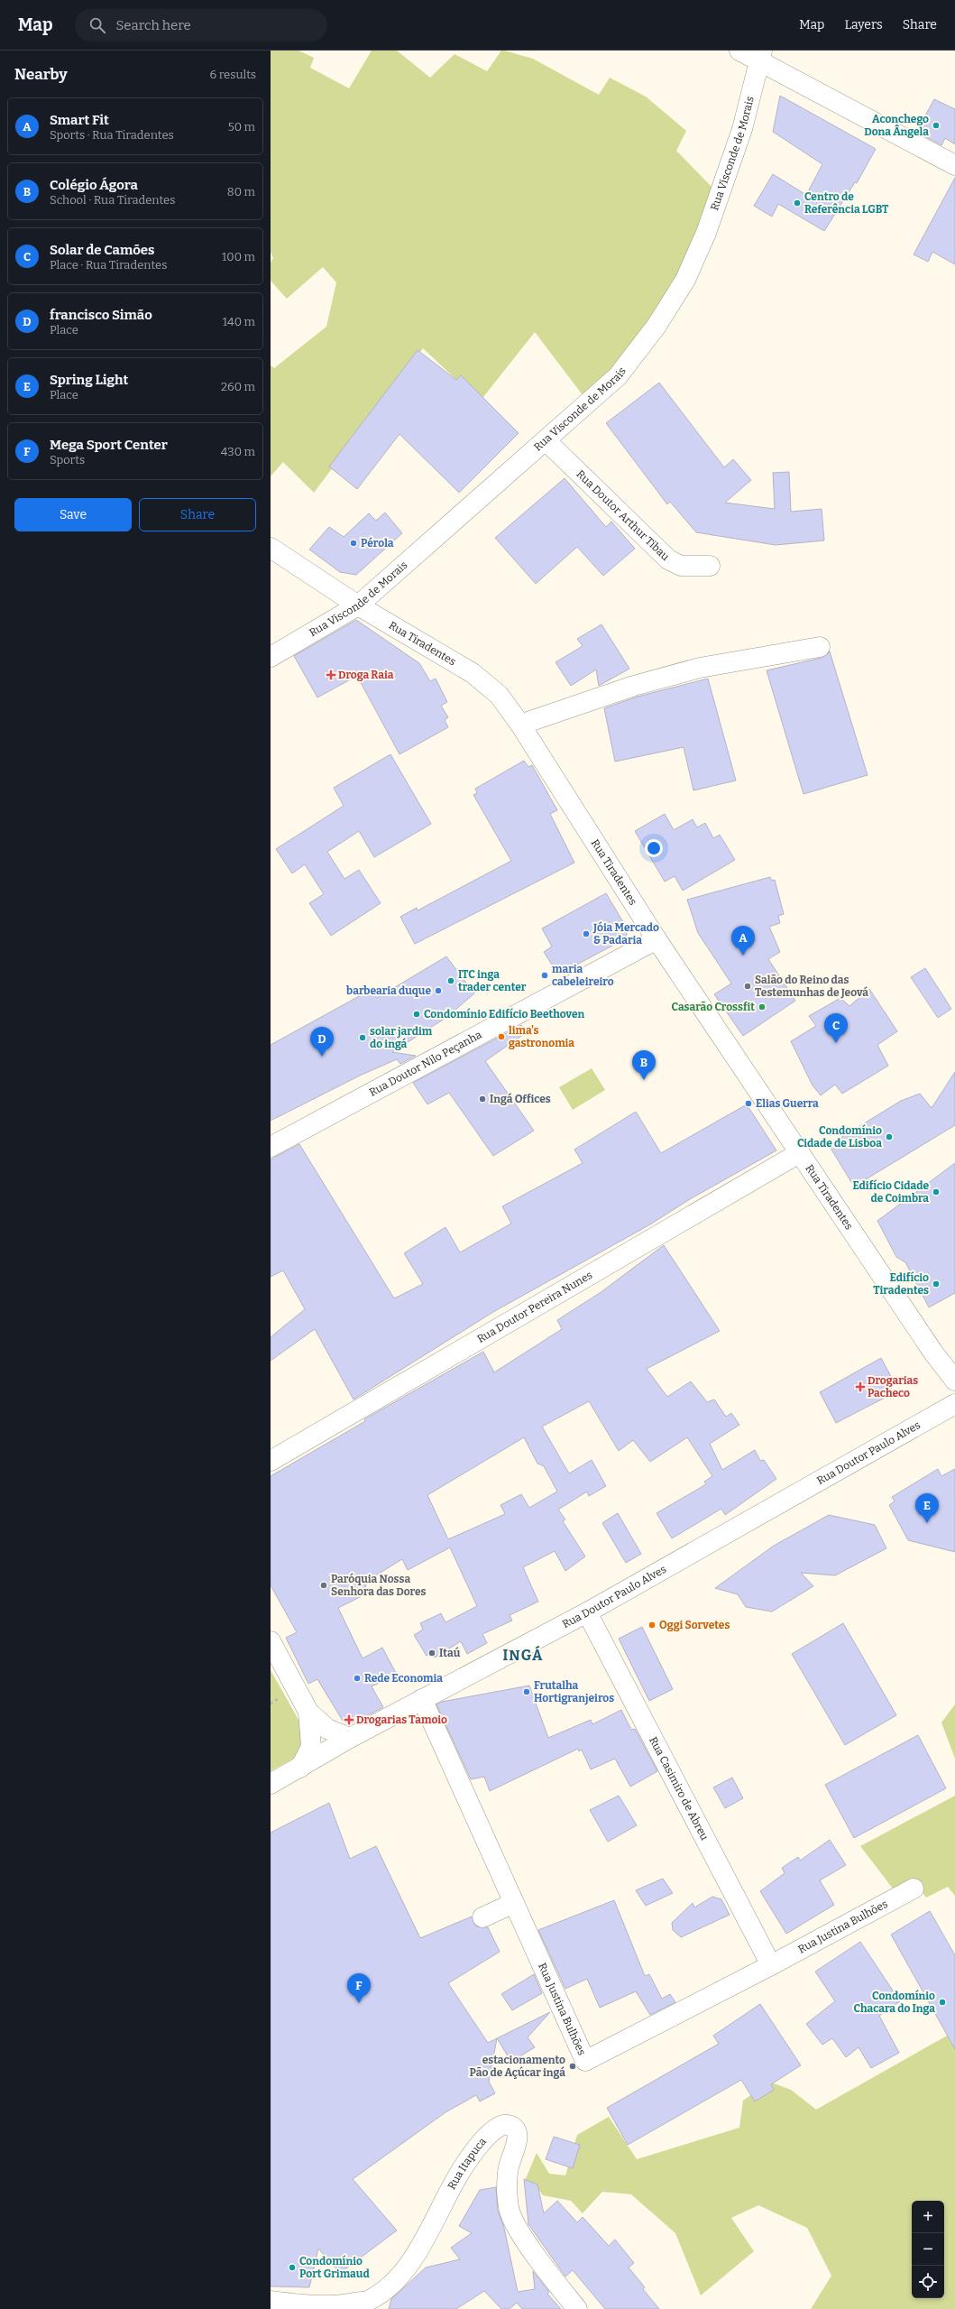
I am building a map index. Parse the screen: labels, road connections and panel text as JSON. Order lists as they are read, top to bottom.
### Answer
{
  "streets": {
    "street": [
      "Rua Visconde de Morais",
      "Rua Doutor Arthur Tibau",
      "Rua Tiradentes",
      "Rua Doutor Nilo Peçanha",
      "Rua Doutor Pereira Nunes",
      "Rua Doutor Paulo Alves",
      "Rua Casimiro de Abreu",
      "Rua Justina Bulhões",
      "Rua Itapuca"
    ]
  },
  "crossings": [
    ["Rua Visconde de Morais", "Rua Doutor Arthur Tibau"],
    ["Rua Visconde de Morais", "Rua Tiradentes"],
    ["Rua Tiradentes", "Rua Doutor Nilo Peçanha"],
    ["Rua Tiradentes", "Rua Doutor Pereira Nunes"],
    ["Rua Doutor Paulo Alves", "Rua Casimiro de Abreu"],
    ["Rua Doutor Paulo Alves", "Rua Justina Bulhões"],
    ["Rua Casimiro de Abreu", "Rua Justina Bulhões"]
  ],
  "districts": ["INGÁ"],
  "places": {
    "other": [
      "Aconchego Dona Ângela",
      "Centro de Referência LGBT",
      "Pérola",
      "Jóia Mercado & Padaria",
      "maria cabeleireiro",
      "ITC inga trader center",
      "Salão do Reino das Testemunhas de Jeová",
      "barbearia duque",
      "Casarão Crossfit",
      "Condomínio Edifício Beethoven",
      "lima's gastronomia",
      "solar jardim do ingá",
      "Ingá Offices",
      "Elias Guerra",
      "Condomínio Cidade de Lisboa",
      "Edifício Cidade de Coimbra",
      "Edifício Tiradentes",
      "Paróquia Nossa Senhora das Dores",
      "Oggi Sorvetes",
      "Itaú",
      "Rede Economia",
      "Frutalha Hortigranjeiros",
      "Condomínio Chacara do Inga",
      "estacionamento Pão de Açúcar ingá",
      "Condomínio Port Grimaud"
    ],
    "health": ["Droga Raia", "Drogarias Pacheco", "Drogarias Tamoio"]
  },
  "page": {
    "header": "Map",
    "search": "Search here",
    "nav": ["Map", "Layers", "Share"],
    "heading": ["Nearby", "6 results"],
    "list": [
      {
        "mark": "A",
        "name": "Smart Fit",
        "note": "Sports · Rua Tiradentes",
        "value": "50 m"
      },
      {
        "mark": "B",
        "name": "Colégio Ágora",
        "note": "School · Rua Tiradentes",
        "value": "80 m"
      },
      {
        "mark": "C",
        "name": "Solar de Camões",
        "note": "Place · Rua Tiradentes",
        "value": "100 m"
      },
      {
        "mark": "D",
        "name": "francisco Simão",
        "note": "Place",
        "value": "140 m"
      },
      {
        "mark": "E",
        "name": "Spring Light",
        "note": "Place",
        "value": "260 m"
      },
      {
        "mark": "F",
        "name": "Mega Sport Center",
        "note": "Sports",
        "value": "430 m"
      }
    ],
    "buttons": ["Save", "Share"],
    "pins": [
      "A",
      "C",
      "D",
      "B",
      "E",
      "F"
    ],
    "map_buttons": ["+", "−"]
  }
}
